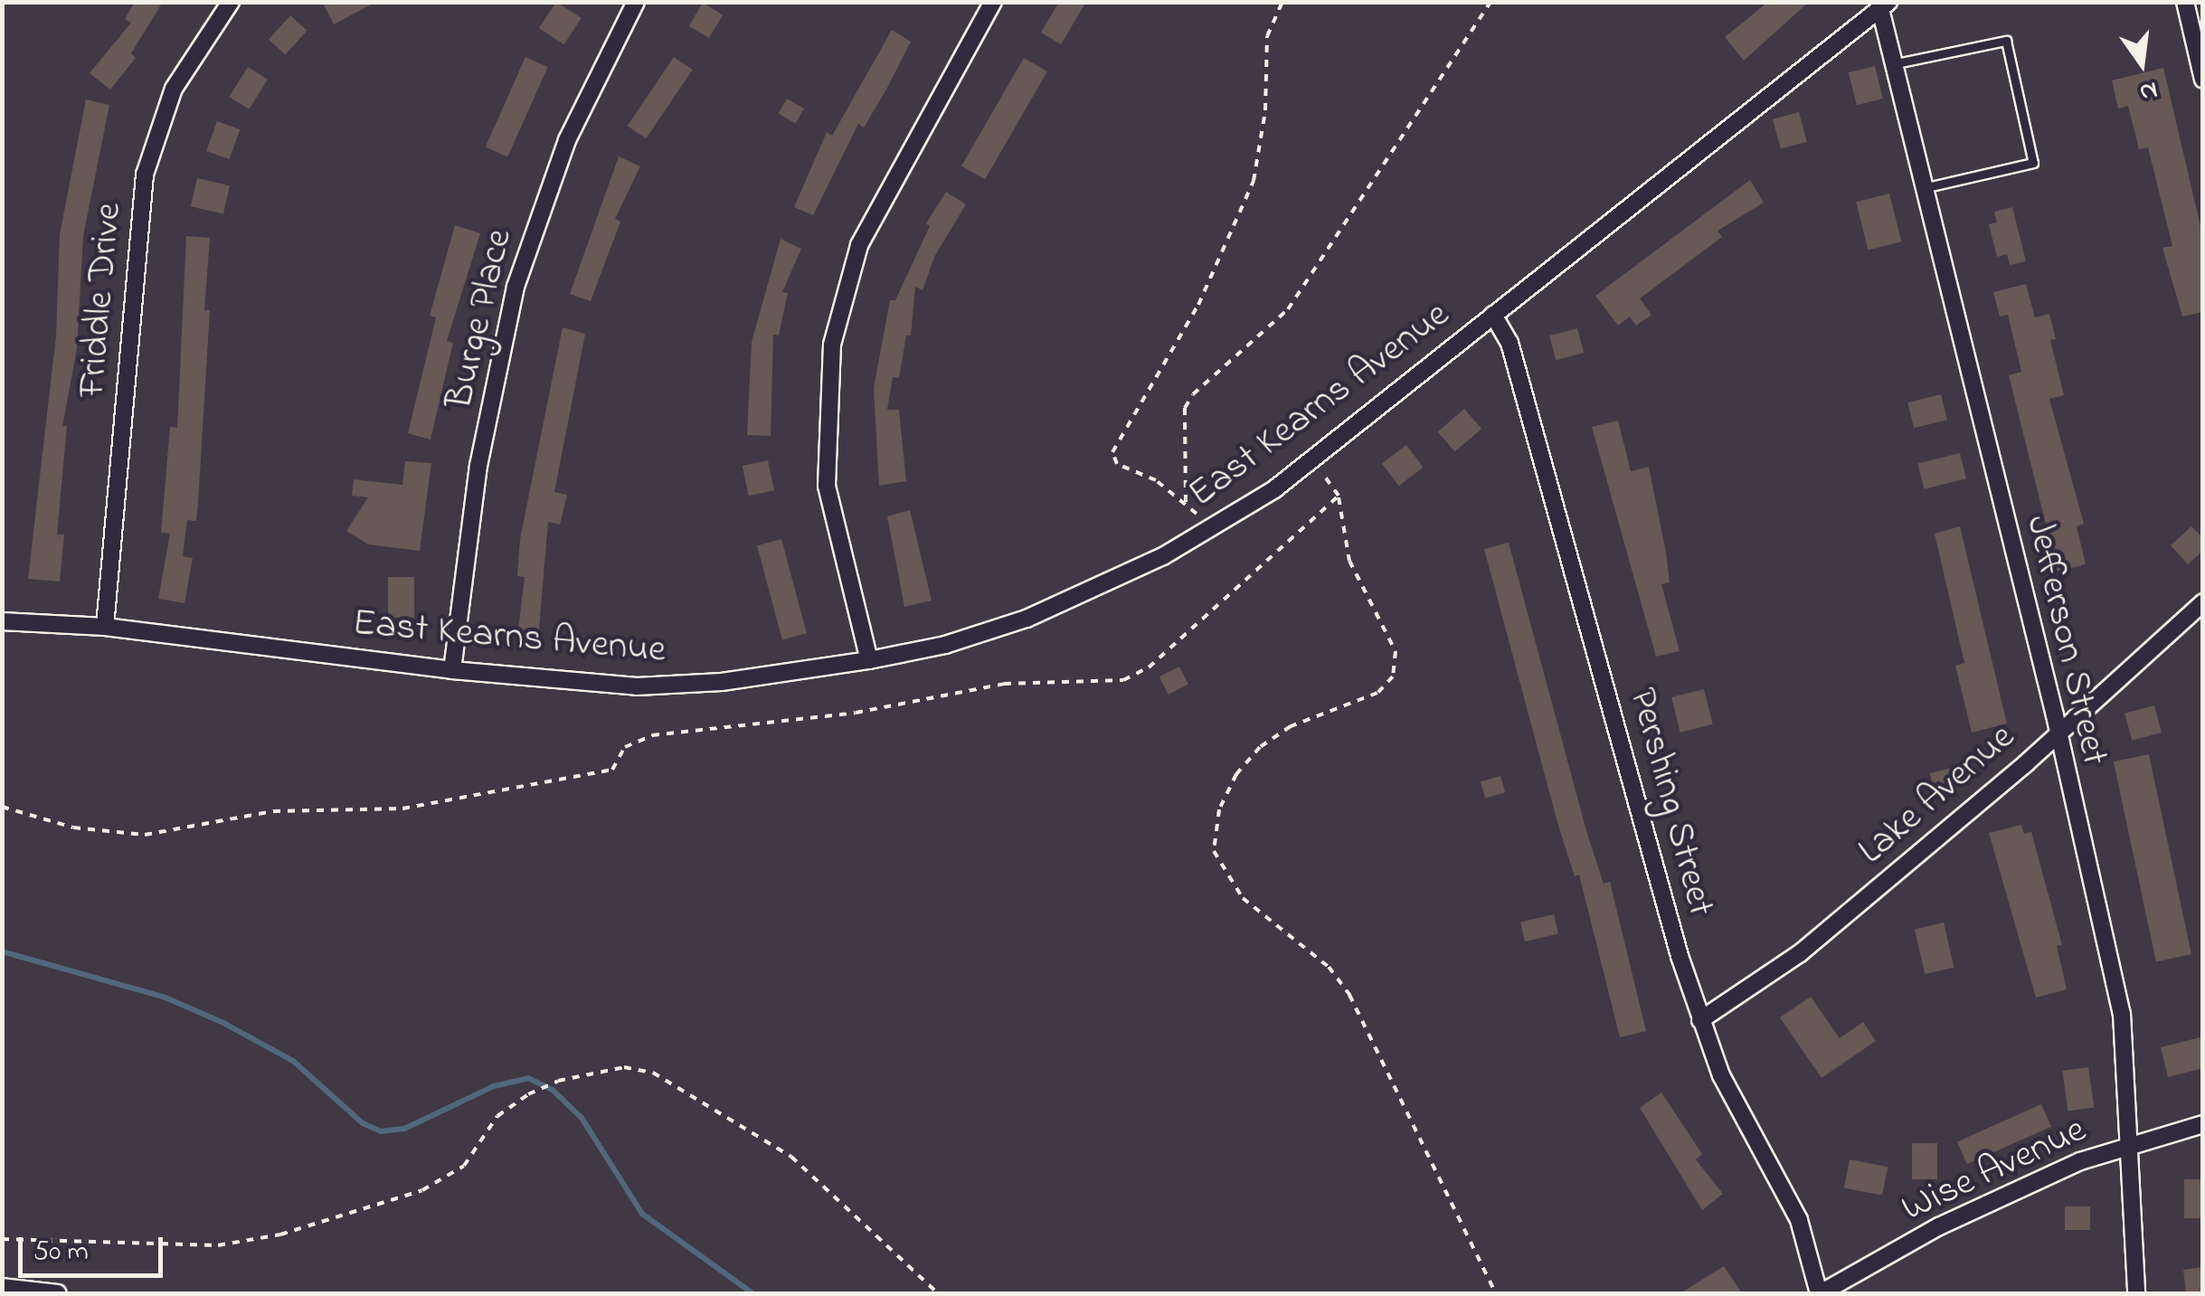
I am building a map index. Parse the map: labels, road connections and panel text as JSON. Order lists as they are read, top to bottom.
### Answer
{
  "streets": {
    "street": [
      "Friddle Drive",
      "Burge Place",
      "East Kearns Avenue",
      "Jefferson Street",
      "Lake Avenue",
      "Pershing Street",
      "Wise Avenue"
    ]
  },
  "crossings": [
    ["Friddle Drive", "East Kearns Avenue"],
    ["Burge Place", "East Kearns Avenue"],
    ["East Kearns Avenue", "Jefferson Street"],
    ["East Kearns Avenue", "Pershing Street"],
    ["Jefferson Street", "Lake Avenue"],
    ["Jefferson Street", "Wise Avenue"],
    ["Lake Avenue", "Pershing Street"],
    ["Pershing Street", "Wise Avenue"]
  ],
  "scale_bar": "50 m",
  "north": "bottom"
}
